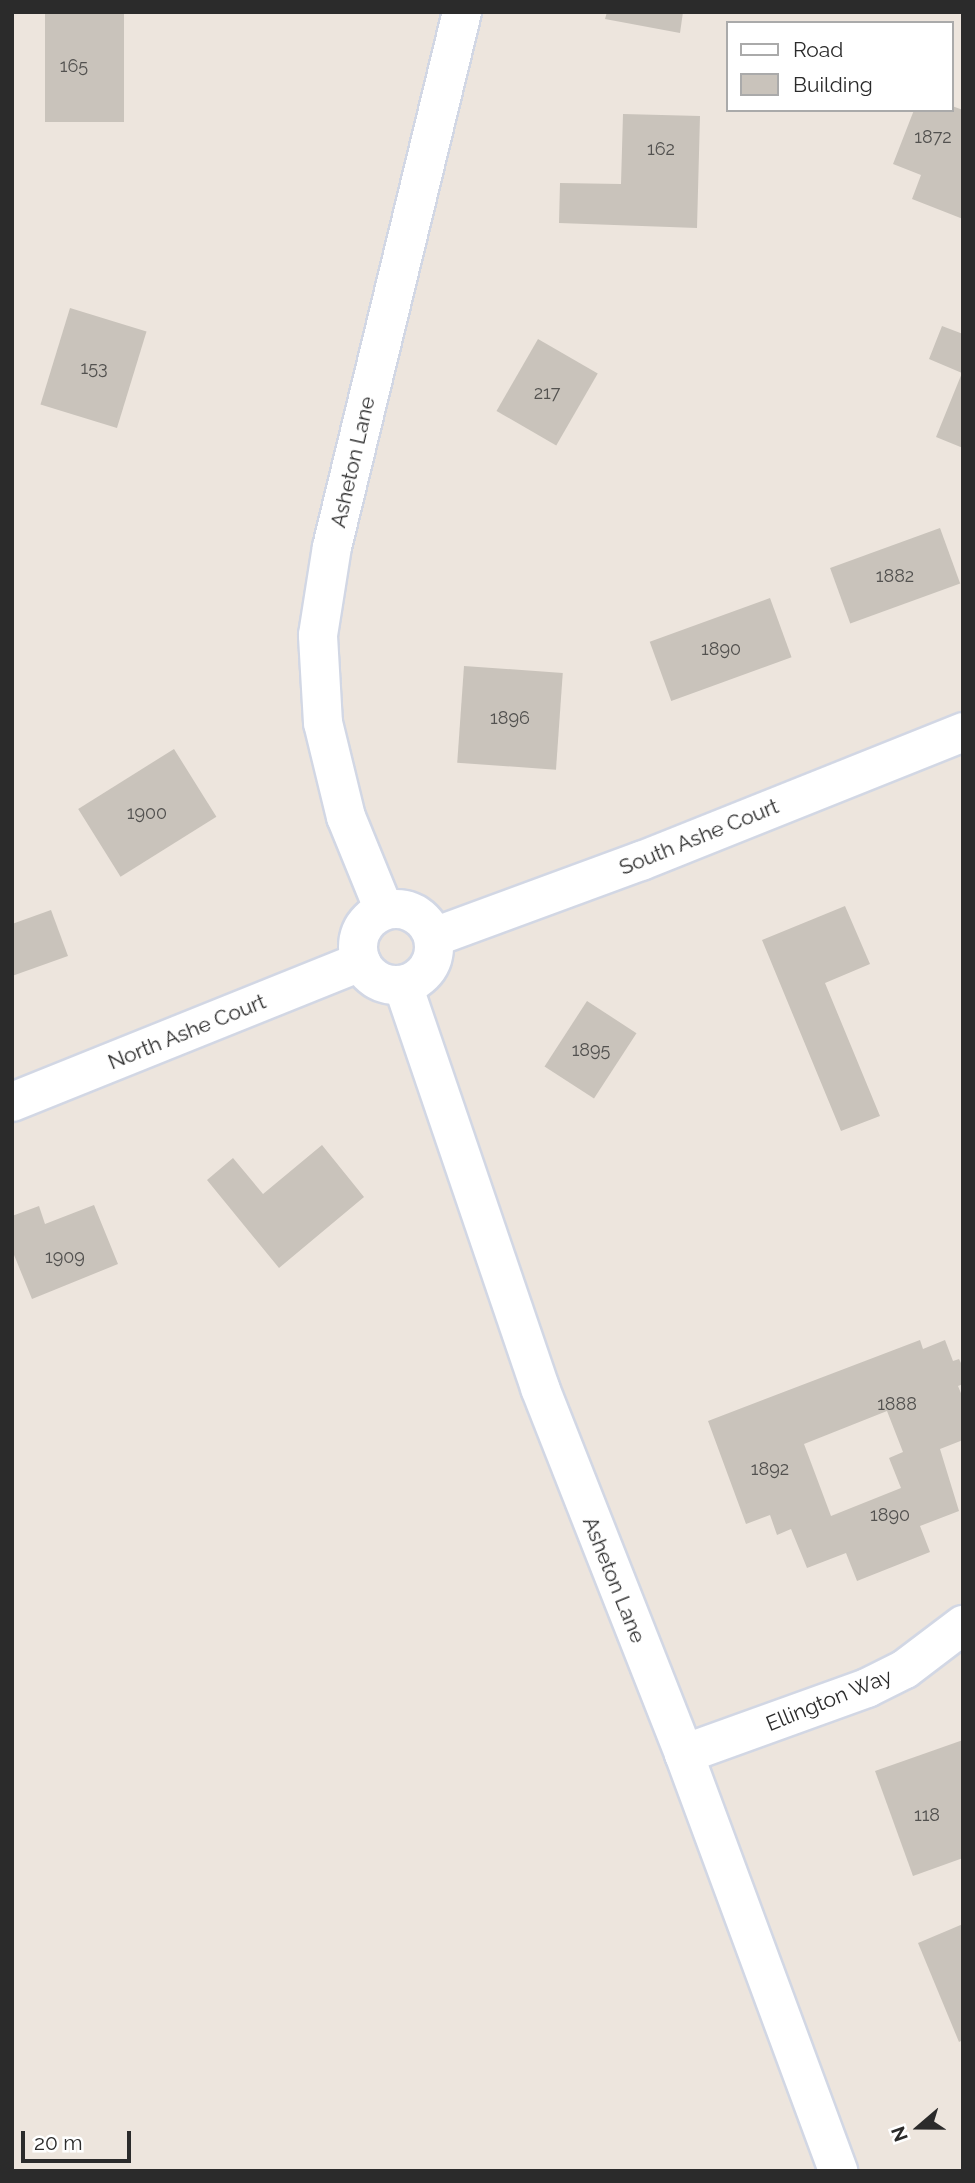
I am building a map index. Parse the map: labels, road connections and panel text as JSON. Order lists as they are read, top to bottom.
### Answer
{
  "streets": {
    "street": [
      "Asheton Lane",
      "South Ashe Court",
      "North Ashe Court",
      "Ellington Way"
    ]
  },
  "crossings": [
    ["Asheton Lane", "South Ashe Court"],
    ["Asheton Lane", "North Ashe Court"],
    ["Asheton Lane", "Ellington Way"],
    ["South Ashe Court", "North Ashe Court"]
  ],
  "house_numbers": [
    "165",
    "1872",
    "162",
    "153",
    "217",
    "1882",
    "1890",
    "1896",
    "1900",
    "1895",
    "1909",
    "1888",
    "1892",
    "1890",
    "118"
  ],
  "legend": ["Road", "Building"],
  "scale_bar": "20 m",
  "north": "left"
}
